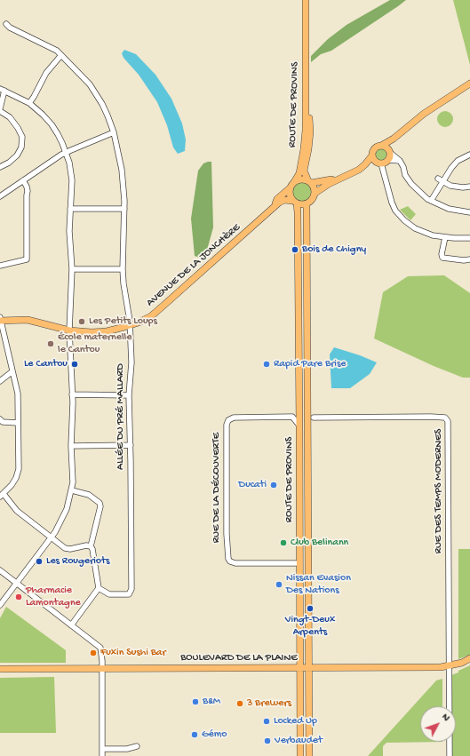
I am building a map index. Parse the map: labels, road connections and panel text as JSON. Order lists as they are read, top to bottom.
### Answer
{
  "streets": {
    "main road": ["ROUTE DE PROVINS", "AVENUE DE LA JONCHÈRE", "BOULEVARD DE LA PLAINE"],
    "street": ["ALLÉE DU PRÉ MALLARD", "RUE DE LA DÉCOUVERTE", "RUE DES TEMPS MODERNES"]
  },
  "crossings": [
    ["ROUTE DE PROVINS", "RUE DE LA DÉCOUVERTE"],
    ["ROUTE DE PROVINS", "BOULEVARD DE LA PLAINE"],
    ["AVENUE DE LA JONCHÈRE", "ALLÉE DU PRÉ MALLARD"],
    ["RUE DES TEMPS MODERNES", "BOULEVARD DE LA PLAINE"]
  ],
  "places": [
    "Bois de Chigny",
    "Les Petits Loups",
    "École maternelle le Cantou",
    "Le Cantou",
    "Rapid Pare Brise",
    "Ducati",
    "Club Belinann",
    "Les Rougeriots",
    "Nissan Evasion Des Nations",
    "Pharmacie Lamontagne",
    "Vingt-Deux Arpents",
    "Fuxin Sushi Bar",
    "B&M",
    "3 Brewers",
    "Locked Up",
    "Gémo",
    "Verbaudet"
  ],
  "north": "top right"
}
